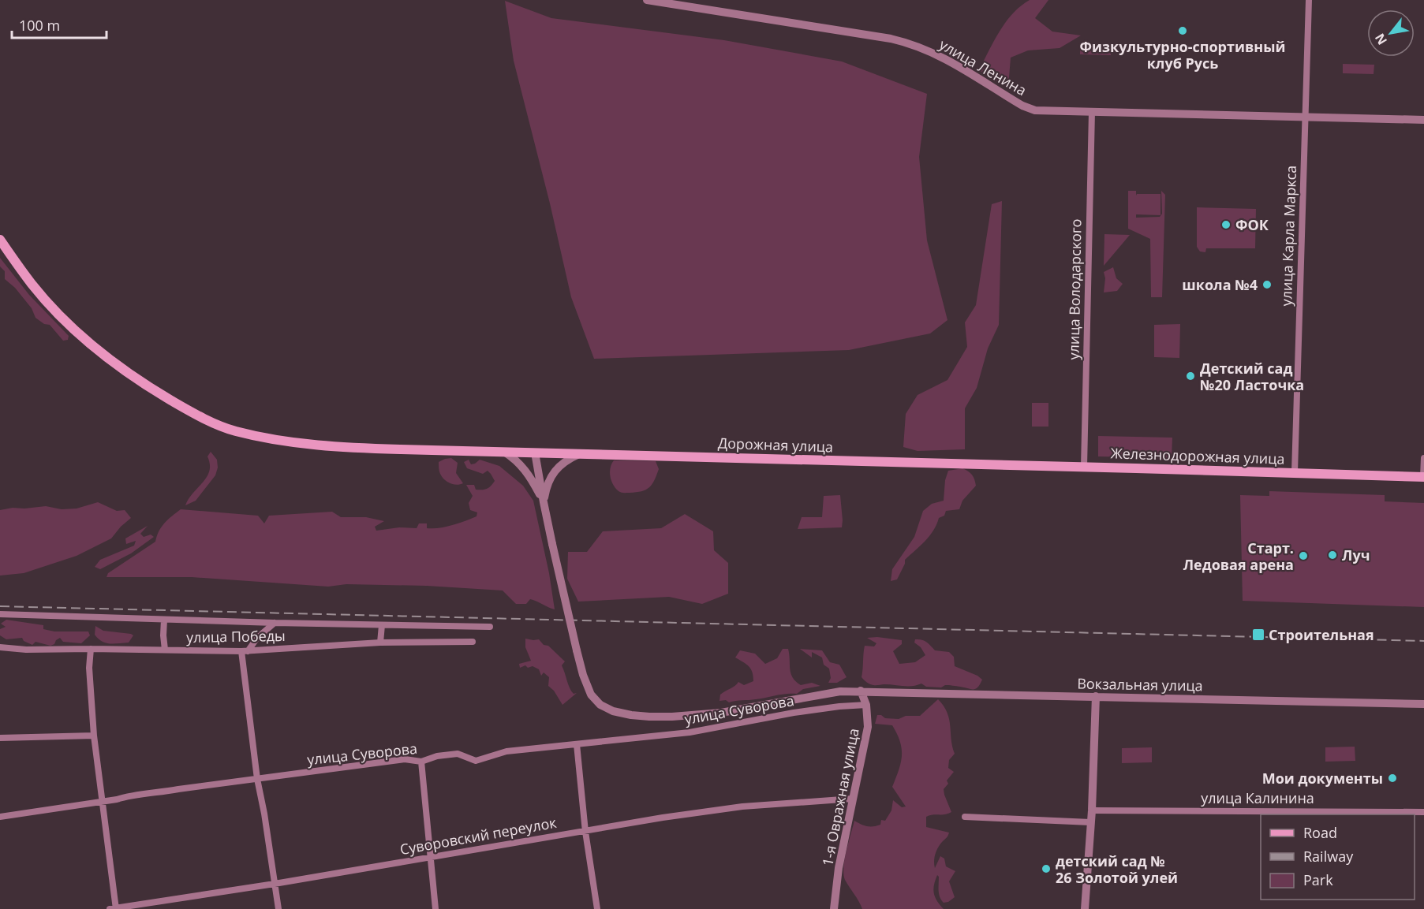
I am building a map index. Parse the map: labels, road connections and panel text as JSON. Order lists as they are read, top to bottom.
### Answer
{
  "streets": {
    "main road": ["Дорожная улица", "Железнодорожная улица"],
    "street": [
      "улица Ленина",
      "улица Карла Маркса",
      "улица Володарского",
      "улица Победы",
      "Вокзальная улица",
      "улица Суворова",
      "1-я Овражная улица",
      "улица Калинина",
      "Суворовский переулок"
    ]
  },
  "crossings": [
    ["улица Ленина", "улица Карла Маркса"],
    ["улица Ленина", "улица Володарского"],
    ["улица Карла Маркса", "Железнодорожная улица"],
    ["улица Володарского", "Железнодорожная улица"],
    ["Дорожная улица", "Железнодорожная улица"],
    ["Дорожная улица", "Вокзальная улица"],
    ["Вокзальная улица", "1-я Овражная улица"],
    ["улица Суворова", "1-я Овражная улица"],
    ["1-я Овражная улица", "Суворовский переулок"]
  ],
  "places": {
    "other": [
      "Физкультурно-спортивный клуб Русь",
      "ФОК",
      "школа №4",
      "Детский сад №20 Ласточка",
      "Луч",
      "Старт. Ледовая арена",
      "Мои документы",
      "детский сад № 26 Золотой улей"
    ],
    "transit": ["Строительная"]
  },
  "legend": ["Road", "Railway", "Park"],
  "scale_bar": "100 m",
  "north": "bottom left"
}
